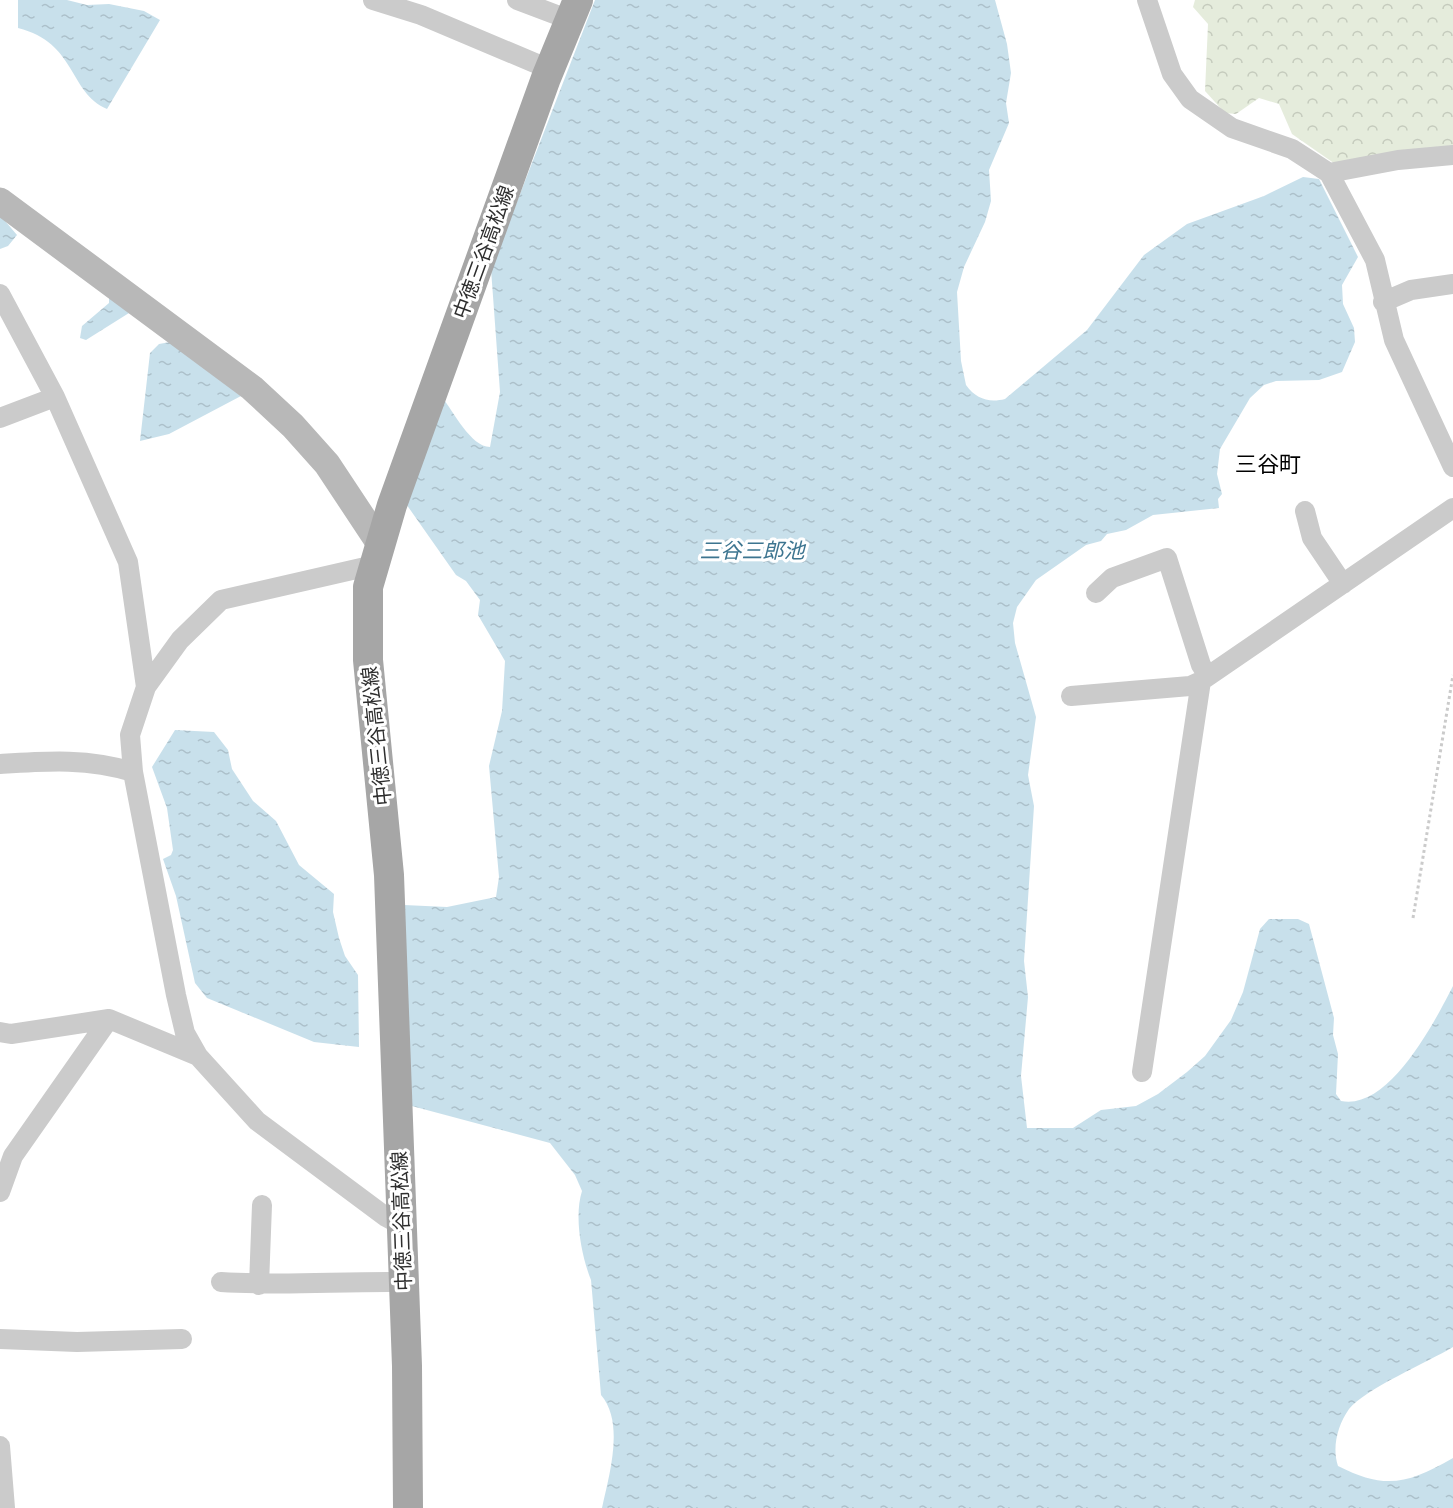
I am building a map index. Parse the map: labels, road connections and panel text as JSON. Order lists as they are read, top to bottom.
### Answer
{
  "streets": {
    "main road": ["中徳三谷高松線"]
  },
  "districts": ["三谷町"],
  "water": ["三谷三郎池"]
}
